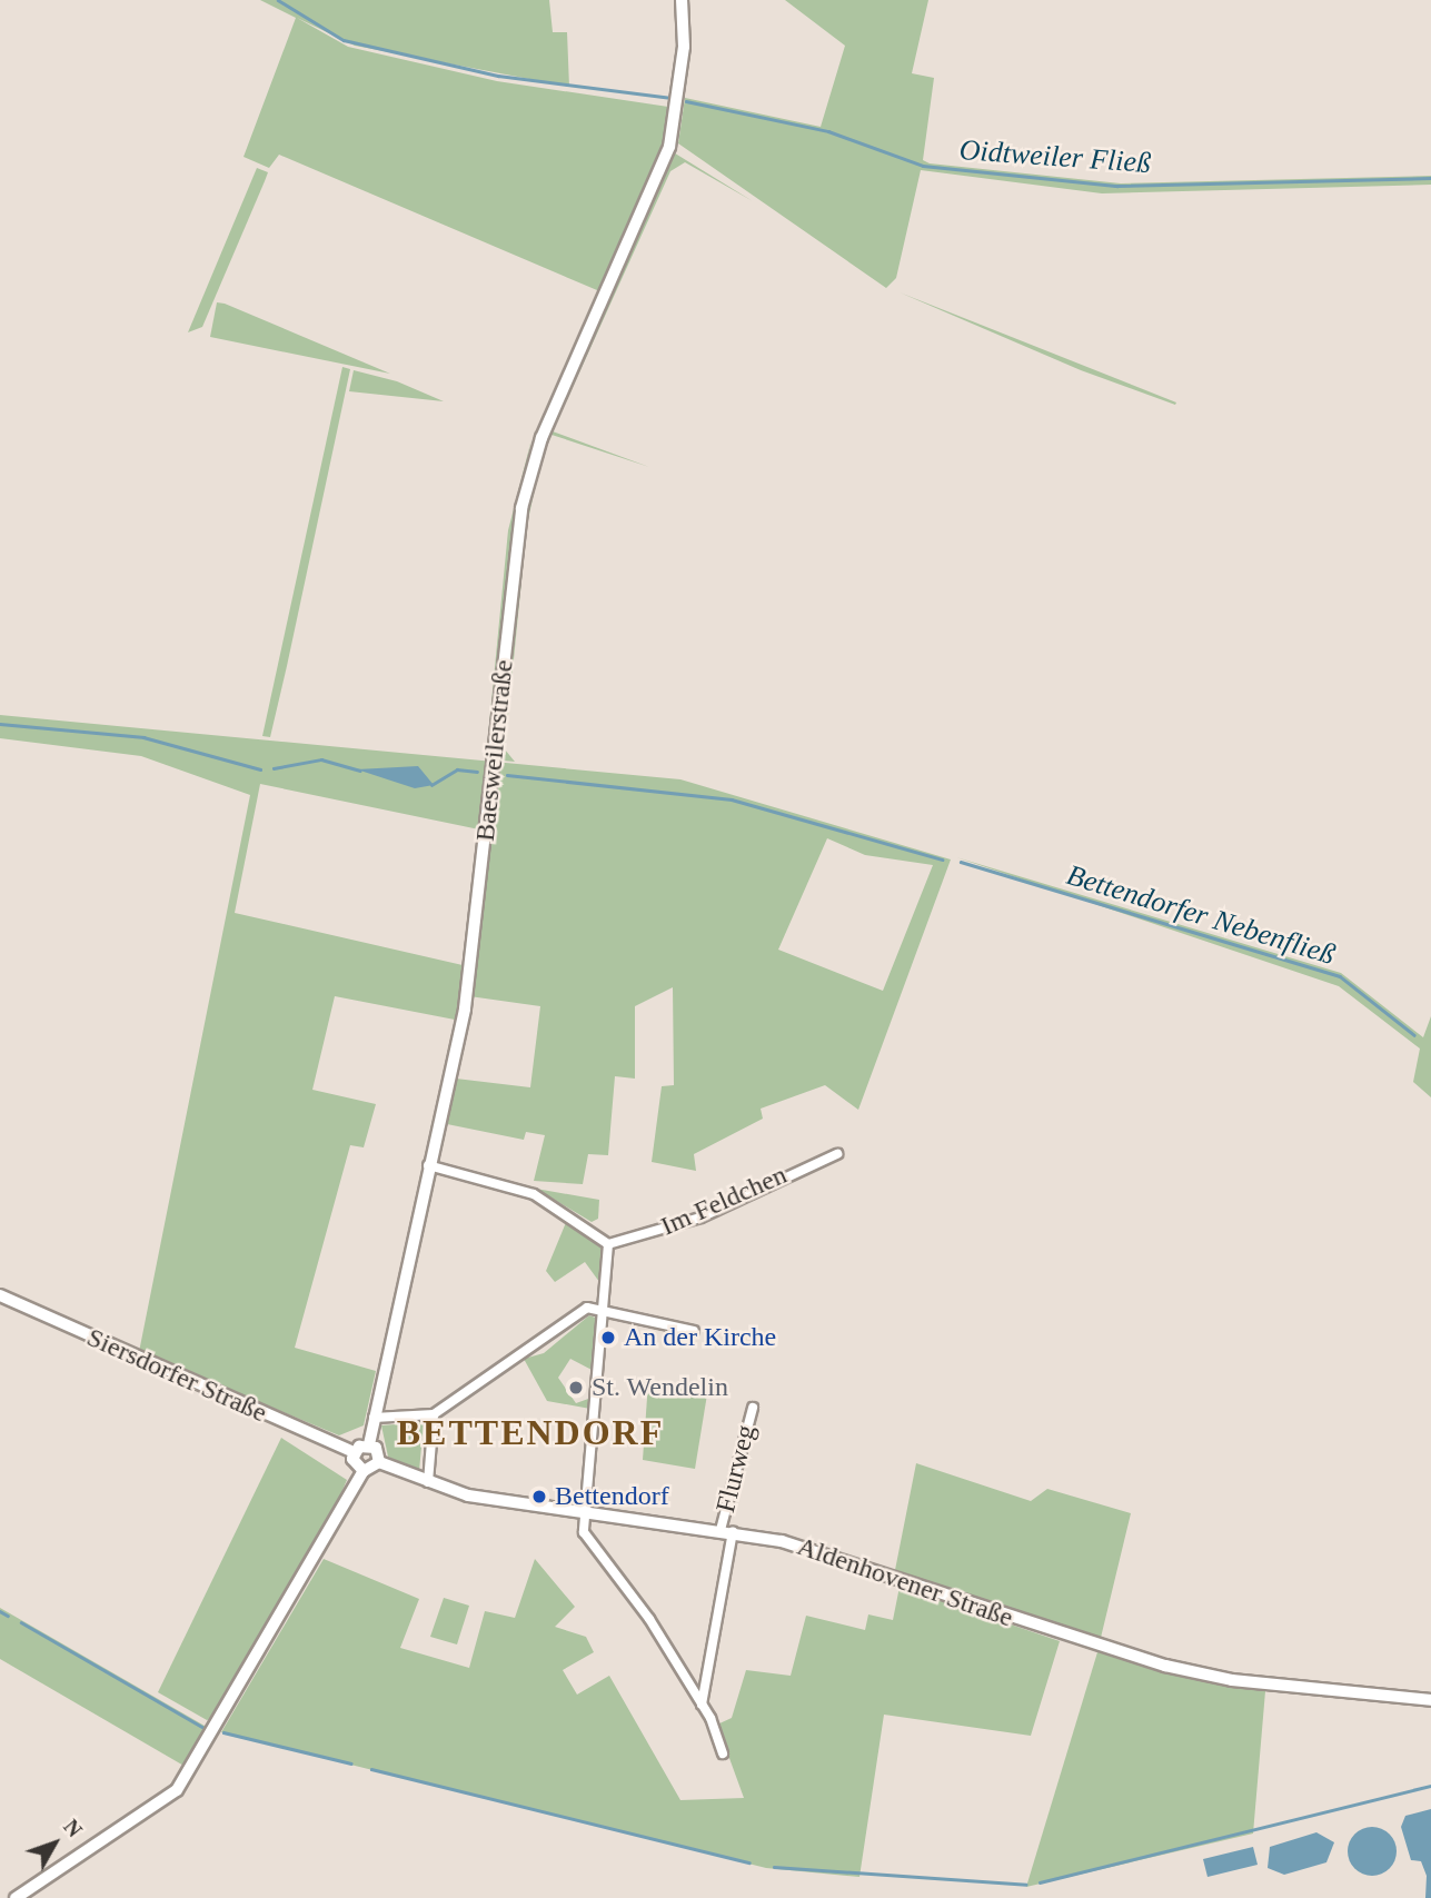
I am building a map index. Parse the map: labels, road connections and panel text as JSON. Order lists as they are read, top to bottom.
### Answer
{
  "streets": {
    "main road": ["Aldenhovener Straße"],
    "street": [
      "Baesweilerstraße",
      "Im Feldchen",
      "Siersdorfer Straße",
      "Flurweg"
    ]
  },
  "crossings": [
    ["Flurweg", "Aldenhovener Straße"]
  ],
  "districts": ["BETTENDORF"],
  "water": ["Oidtweiler Fließ", "Bettendorfer Nebenfließ"],
  "places": ["An der Kirche", "St. Wendelin", "Bettendorf"],
  "north": "top right"
}
